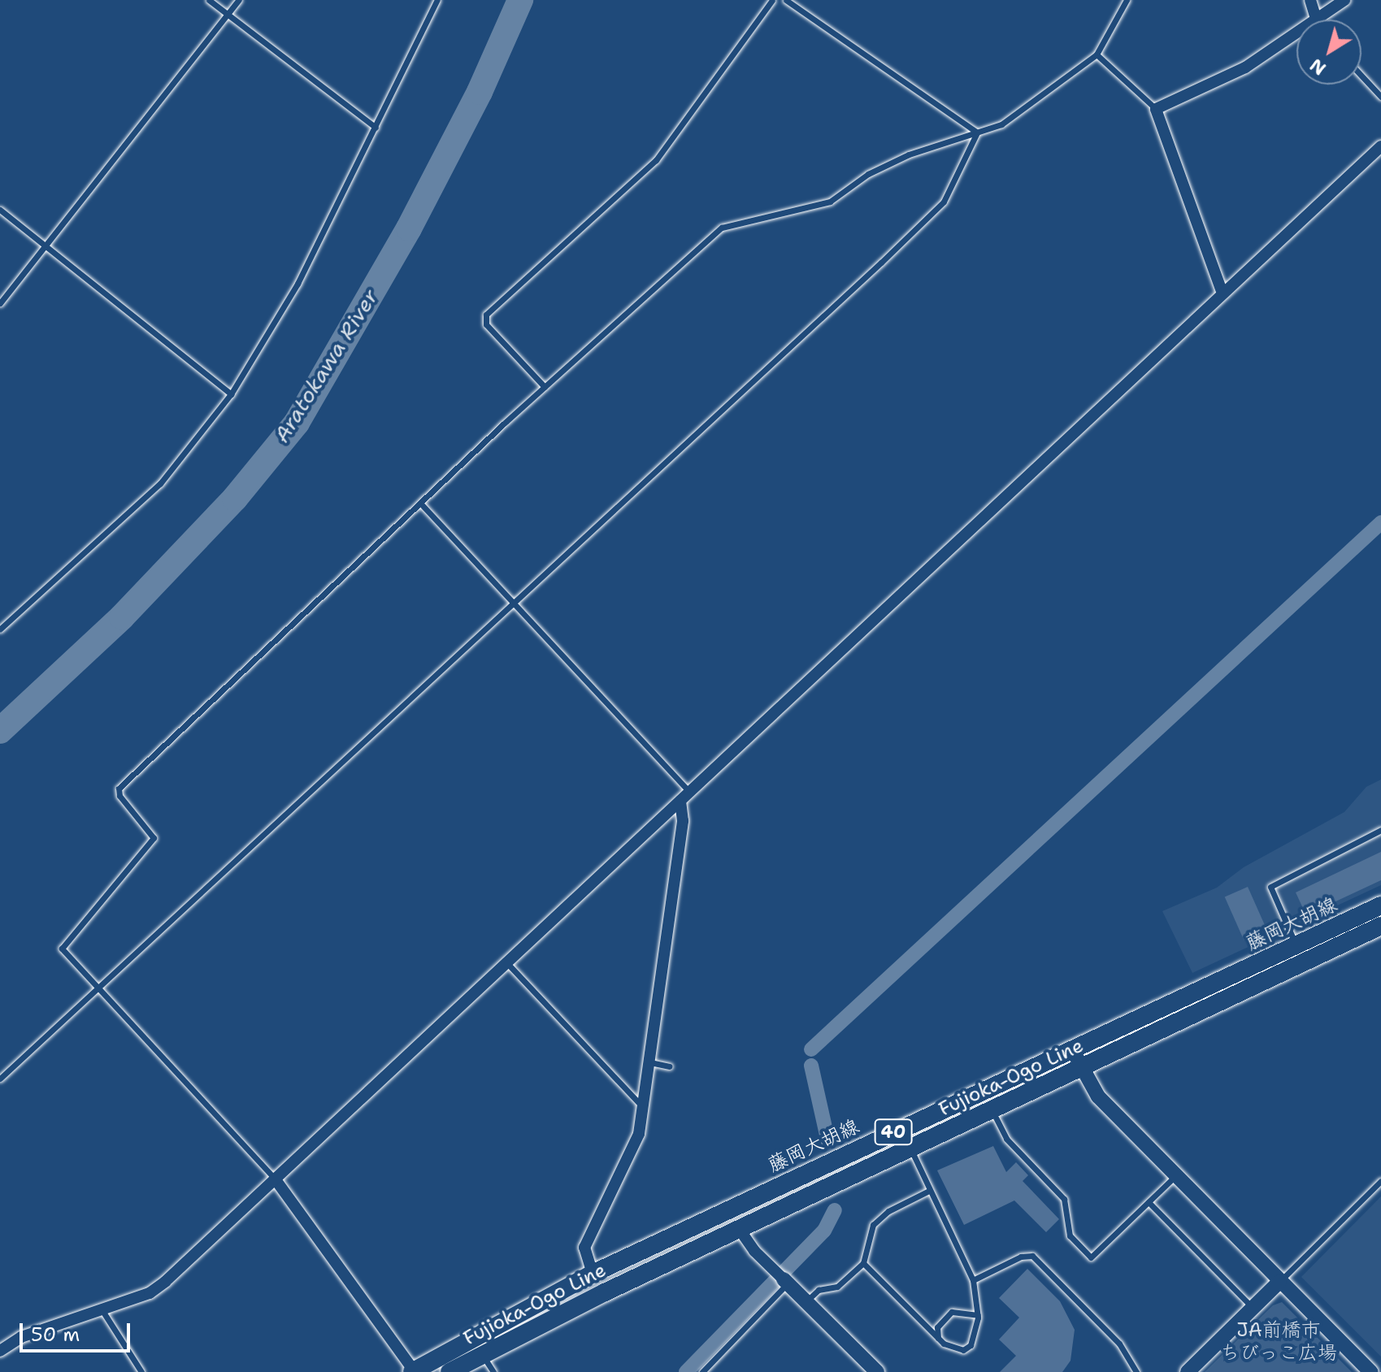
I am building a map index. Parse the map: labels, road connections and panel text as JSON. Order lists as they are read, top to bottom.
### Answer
{
  "streets": {
    "main road": ["藤岡大胡線", "Fujioka-Ogo Line", "40"]
  },
  "water": ["Aratokawa River"],
  "parks": ["JA前橋市 ちびっこ広場"],
  "scale_bar": "50 m",
  "north": "bottom left"
}
